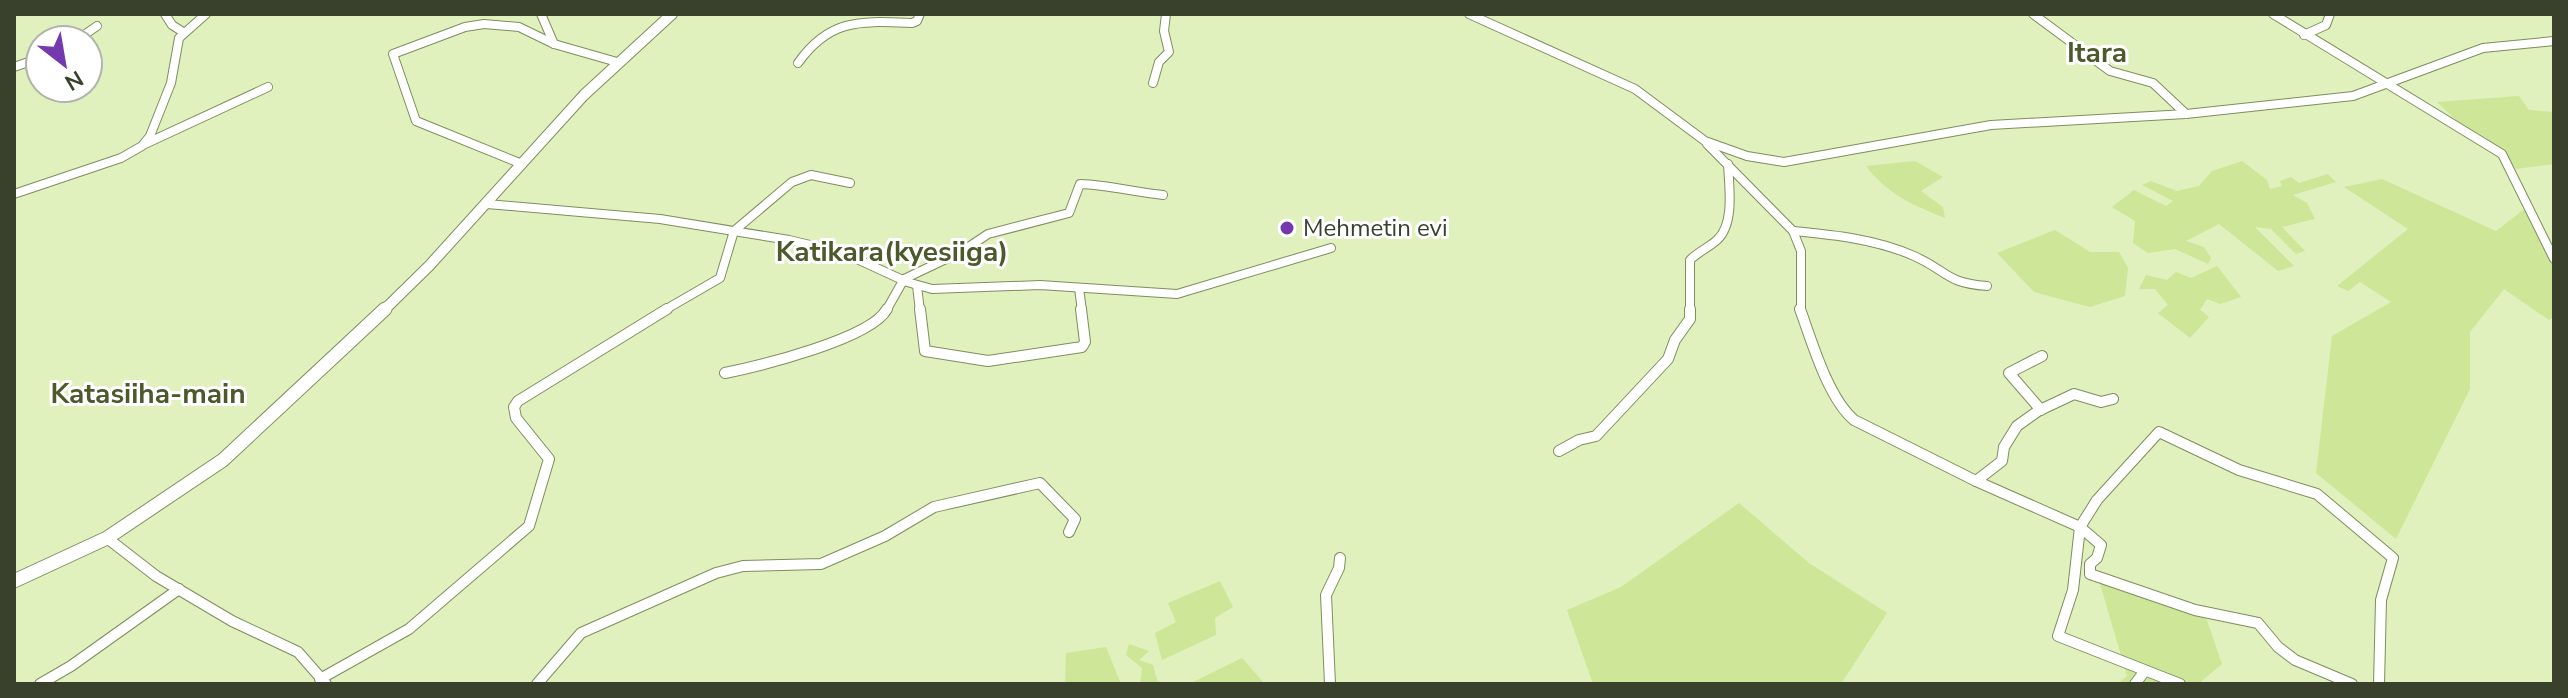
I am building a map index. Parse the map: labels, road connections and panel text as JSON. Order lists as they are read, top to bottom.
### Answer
{
  "districts": ["Itara", "Katikara(kyesiiga)", "Katasiiha-main"],
  "places": ["Mehmetin evi"],
  "north": "bottom right"
}
